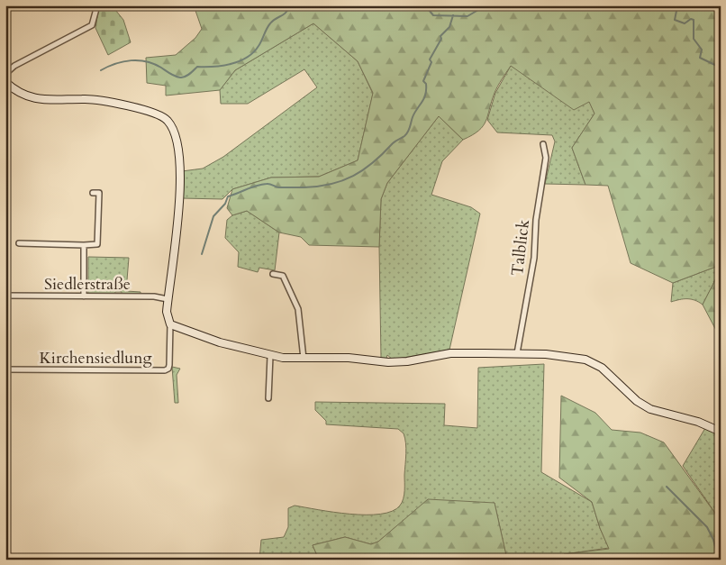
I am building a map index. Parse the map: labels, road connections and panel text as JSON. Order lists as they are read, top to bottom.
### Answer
{
  "streets": {
    "street": ["Talblick", "Siedlerstraße", "Kirchensiedlung"]
  }
}
